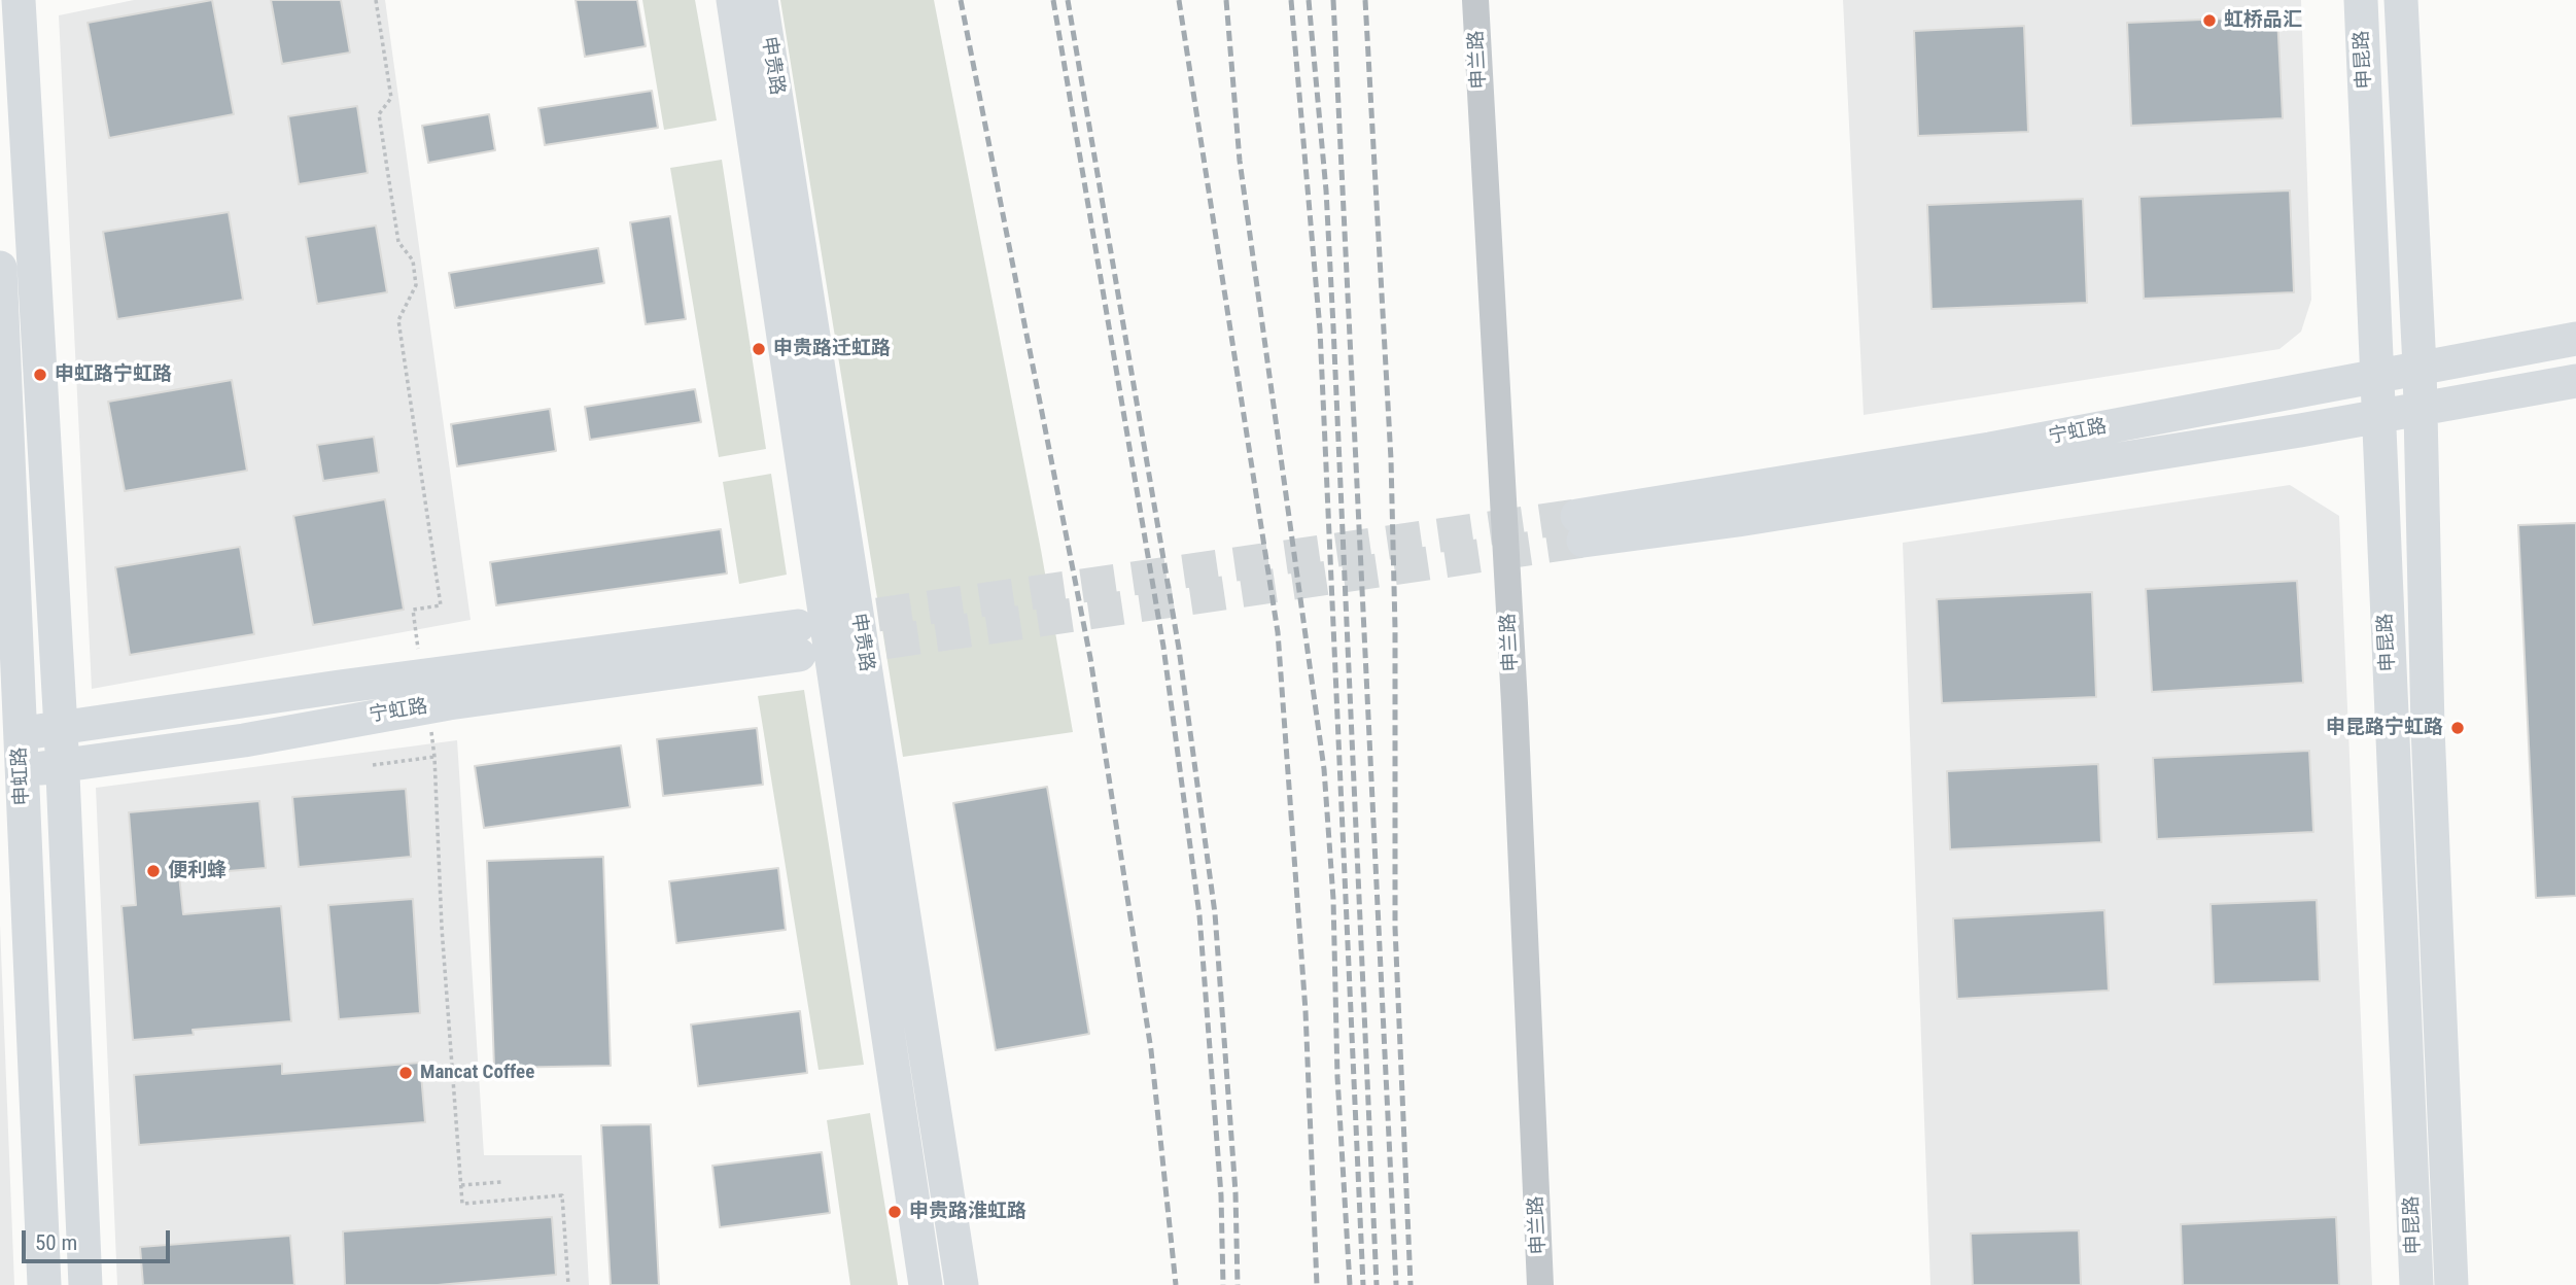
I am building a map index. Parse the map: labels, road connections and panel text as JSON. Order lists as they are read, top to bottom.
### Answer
{
  "streets": {
    "main road": [
      "申昆路",
      "申贵路",
      "宁虹路",
      "申虹路"
    ],
    "street": ["申兰路"]
  },
  "crossings": [
    ["申昆路", "宁虹路"],
    ["宁虹路", "申虹路"]
  ],
  "places": [
    "虹桥品汇",
    "申贵路迁虹路",
    "申虹路宁虹路",
    "申昆路宁虹路",
    "便利蜂",
    "Mancat Coffee",
    "申贵路淮虹路"
  ],
  "scale_bar": "50 m"
}
